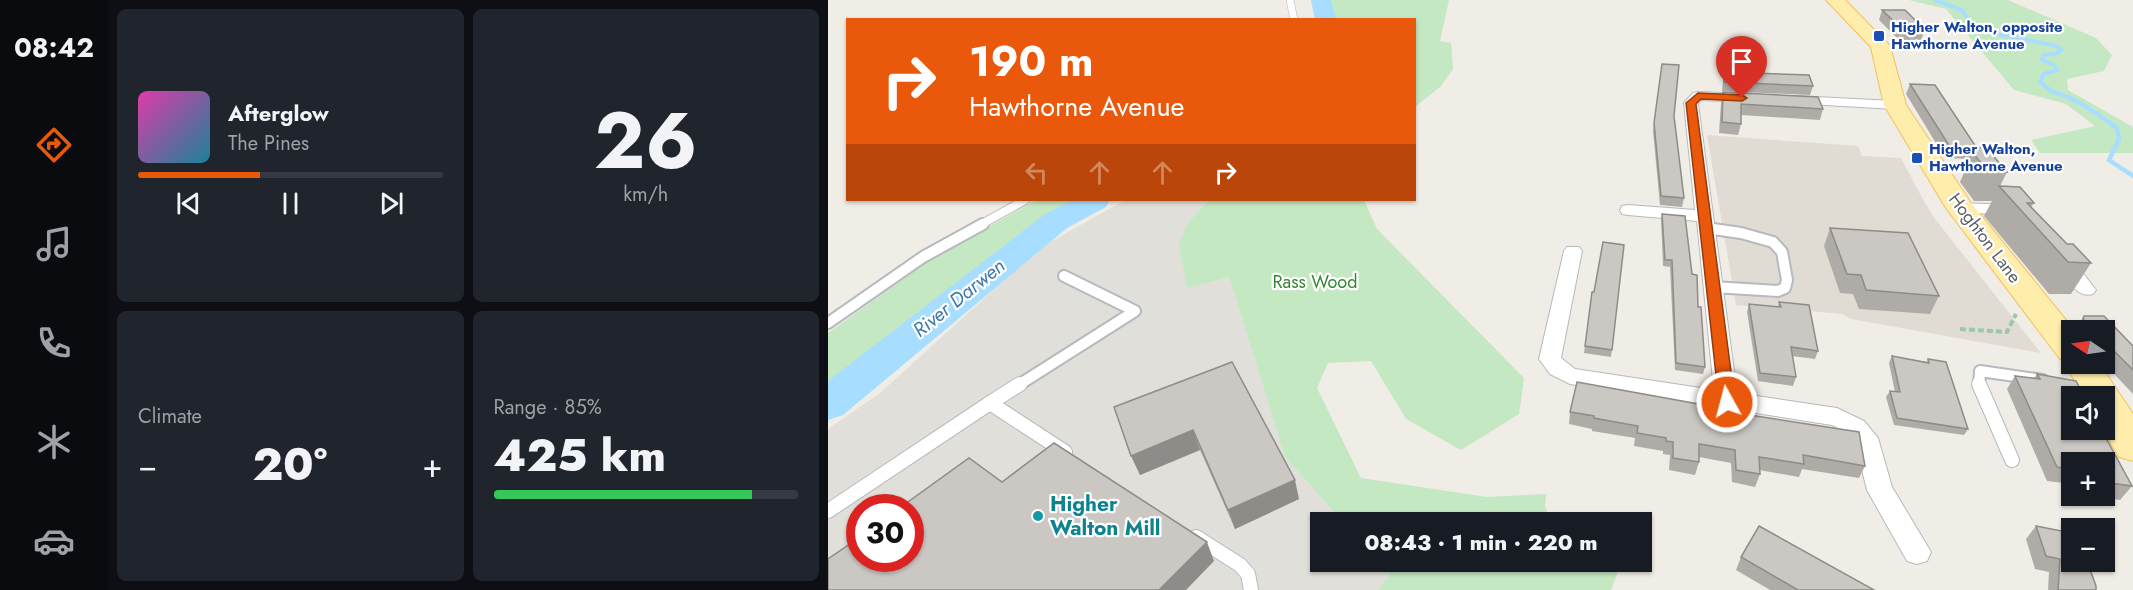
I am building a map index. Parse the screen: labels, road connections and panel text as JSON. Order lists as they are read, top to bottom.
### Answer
{
  "streets": {
    "main road": ["Hoghton Lane"]
  },
  "water": ["River Darwen"],
  "parks": ["Rass Wood"],
  "places": {
    "transit": ["Higher Walton, opposite Hawthorne Avenue", "Higher Walton, Hawthorne Avenue"],
    "other": ["Higher Walton Mill"]
  },
  "north": "left",
  "page": {
    "tabs": "08:42",
    "tile": [
      ["26", "km/h"],
      "Climate",
      ["Range · 85%", "425 km"]
    ],
    "turn": ["190 m", "Hawthorne Avenue"],
    "song": ["Afterglow", "The Pines"],
    "map_buttons": ["+", "−"],
    "heat": ["−", "20°", "+"],
    "limit": "30",
    "trip": "08:43 · 1 min · 220 m"
  }
}
